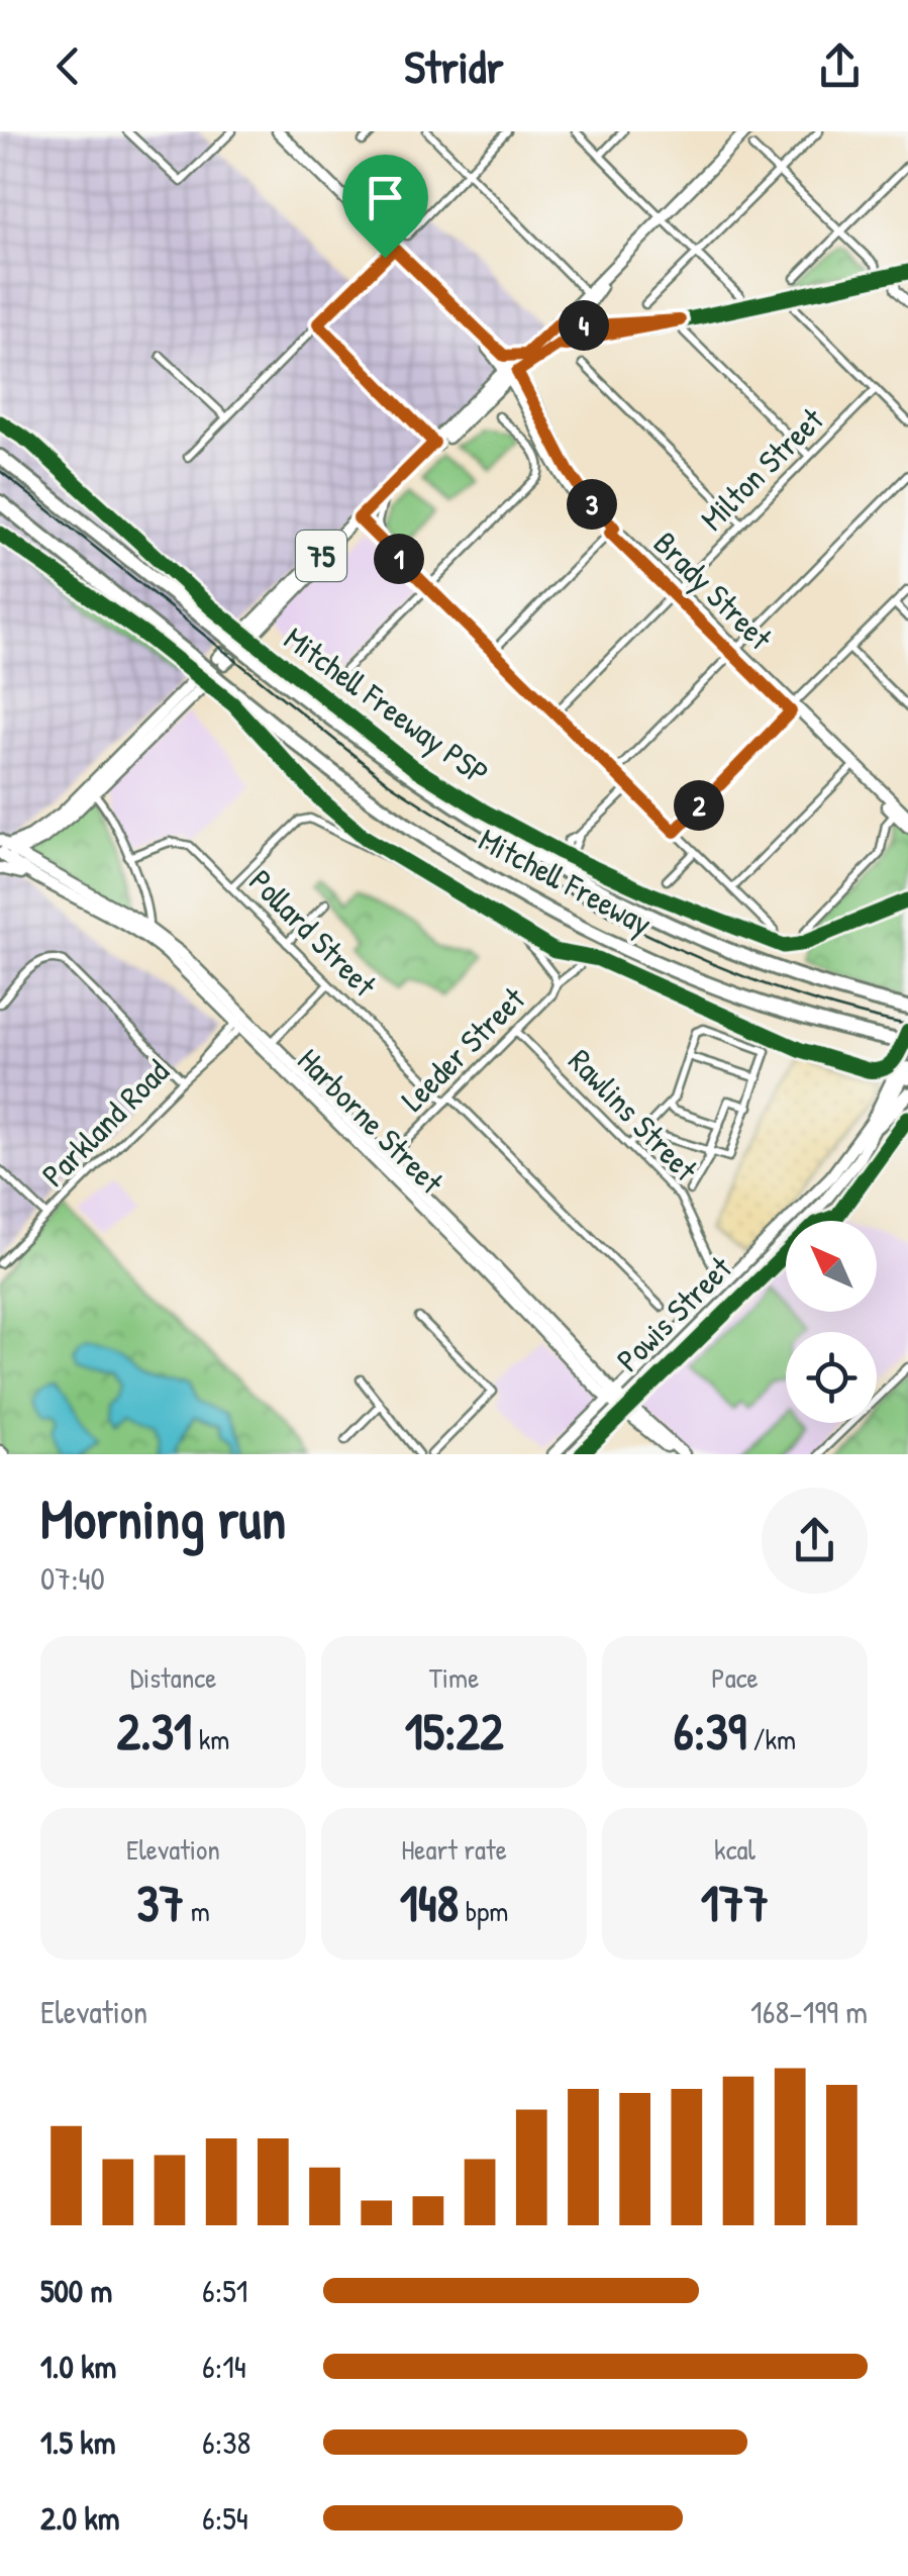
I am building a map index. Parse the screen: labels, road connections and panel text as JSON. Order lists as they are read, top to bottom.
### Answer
{
  "streets": {
    "highway": ["Mitchell Freeway"],
    "main road": [
      "75",
      "Brady Street",
      "Harborne Street",
      "Powis Street"
    ],
    "street": [
      "Milton Street",
      "Pollard Street",
      "Leeder Street",
      "Rawlins Street",
      "Parkland Road"
    ],
    "cycle path": ["Mitchell Freeway PSP"]
  },
  "crossings": [
    ["Milton Street", "Brady Street"],
    ["75", "Brady Street"],
    ["Mitchell Freeway", "Powis Street"],
    ["Pollard Street", "Leeder Street"],
    ["Leeder Street", "Rawlins Street"],
    ["Leeder Street", "Harborne Street"],
    ["Rawlins Street", "Powis Street"],
    ["Harborne Street", "Parkland Road"],
    ["Harborne Street", "Powis Street"]
  ],
  "north": "top left",
  "page": {
    "header": "Stridr",
    "pins": [
      "4",
      "3",
      "1",
      "2"
    ],
    "heading": ["Morning run", "07:40"],
    "stats": [
      ["Distance", "2.31 km"],
      ["Time", "15:22"],
      ["Pace", "6:39 /km"],
      ["Elevation", "37 m"],
      ["Heart rate", "148 bpm"],
      ["kcal", "177"]
    ],
    "chart": ["Elevation", "168–199 m"],
    "list": [
      {
        "name": "500 m",
        "note": "6:51"
      },
      {
        "name": "1.0 km",
        "note": "6:14"
      },
      {
        "name": "1.5 km",
        "note": "6:38"
      },
      {
        "name": "2.0 km",
        "note": "6:54"
      }
    ]
  }
}
